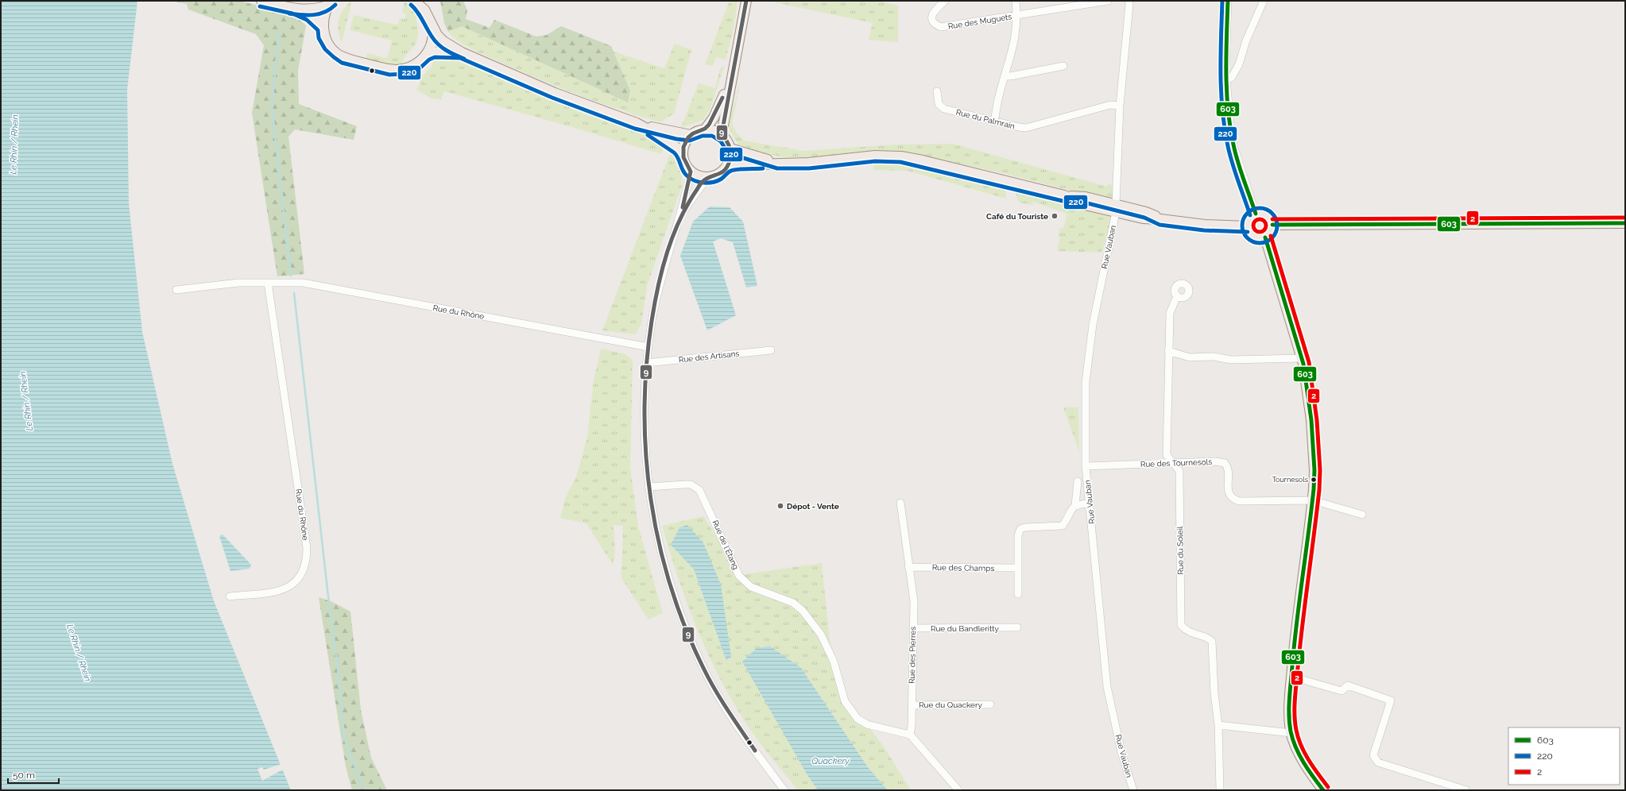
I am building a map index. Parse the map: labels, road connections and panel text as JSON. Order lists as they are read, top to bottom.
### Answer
{
  "streets": {
    "street": [
      "Rue des Muguets",
      "Rue du Palmrain",
      "Rue Vauban",
      "Rue du Rhône",
      "Rue des Artisans",
      "Rue des Tournesols",
      "Rue de l'Étang",
      "Rue du Soleil",
      "Rue des Champs",
      "Rue du Bandleritty",
      "Rue des Pierres",
      "Rue du Quackery"
    ]
  },
  "crossings": [
    ["Rue du Palmrain", "Rue Vauban"],
    ["Rue Vauban", "Rue des Tournesols"],
    ["Rue des Tournesols", "Rue du Soleil"],
    ["Rue de l'Étang", "Rue des Pierres"],
    ["Rue des Champs", "Rue des Pierres"],
    ["Rue du Bandleritty", "Rue des Pierres"],
    ["Rue des Pierres", "Rue du Quackery"]
  ],
  "water": ["Le Rhin / Rhein", "Quackery"],
  "places": ["Café du Touriste", "Tournesols", "Dépot - Vente"],
  "lines": [
    "transit line 603",
    "transit line 220",
    "transit line 9",
    "transit line 2"
  ],
  "legend": ["603", "220", "2"],
  "scale_bar": "50 m"
}
